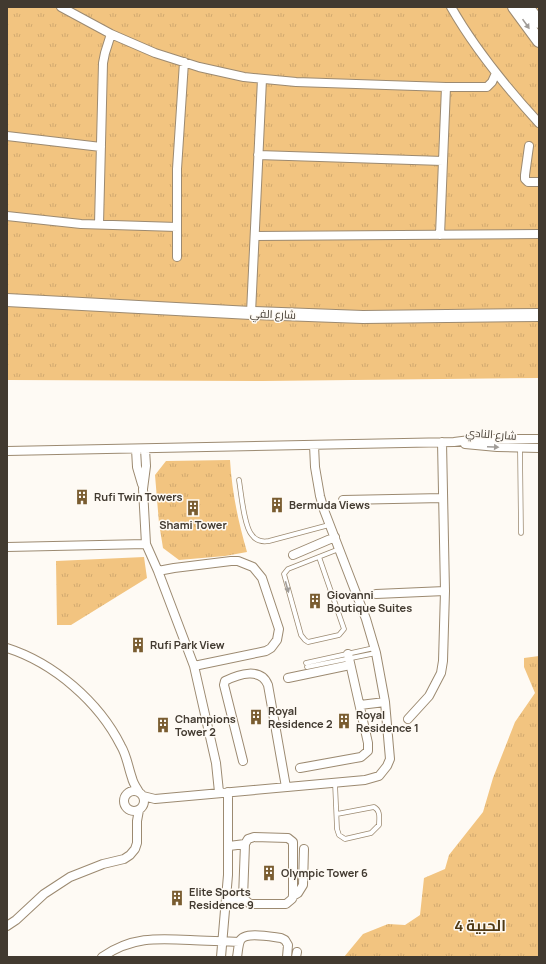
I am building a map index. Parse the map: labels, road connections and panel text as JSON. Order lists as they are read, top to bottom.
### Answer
{
  "streets": {
    "street": ["شارع الفي", "شارع النادي"]
  },
  "districts": ["الحبية 4"],
  "places": {
    "building": [
      "Rufi Twin Towers",
      "Bermuda Views",
      "Shami Tower",
      "Giovanni Boutique Suites",
      "Rufi Park View",
      "Royal Residence 2",
      "Royal Residence 1",
      "Champions Tower 2",
      "Olympic Tower 6",
      "Elite Sports Residence 9"
    ]
  }
}
